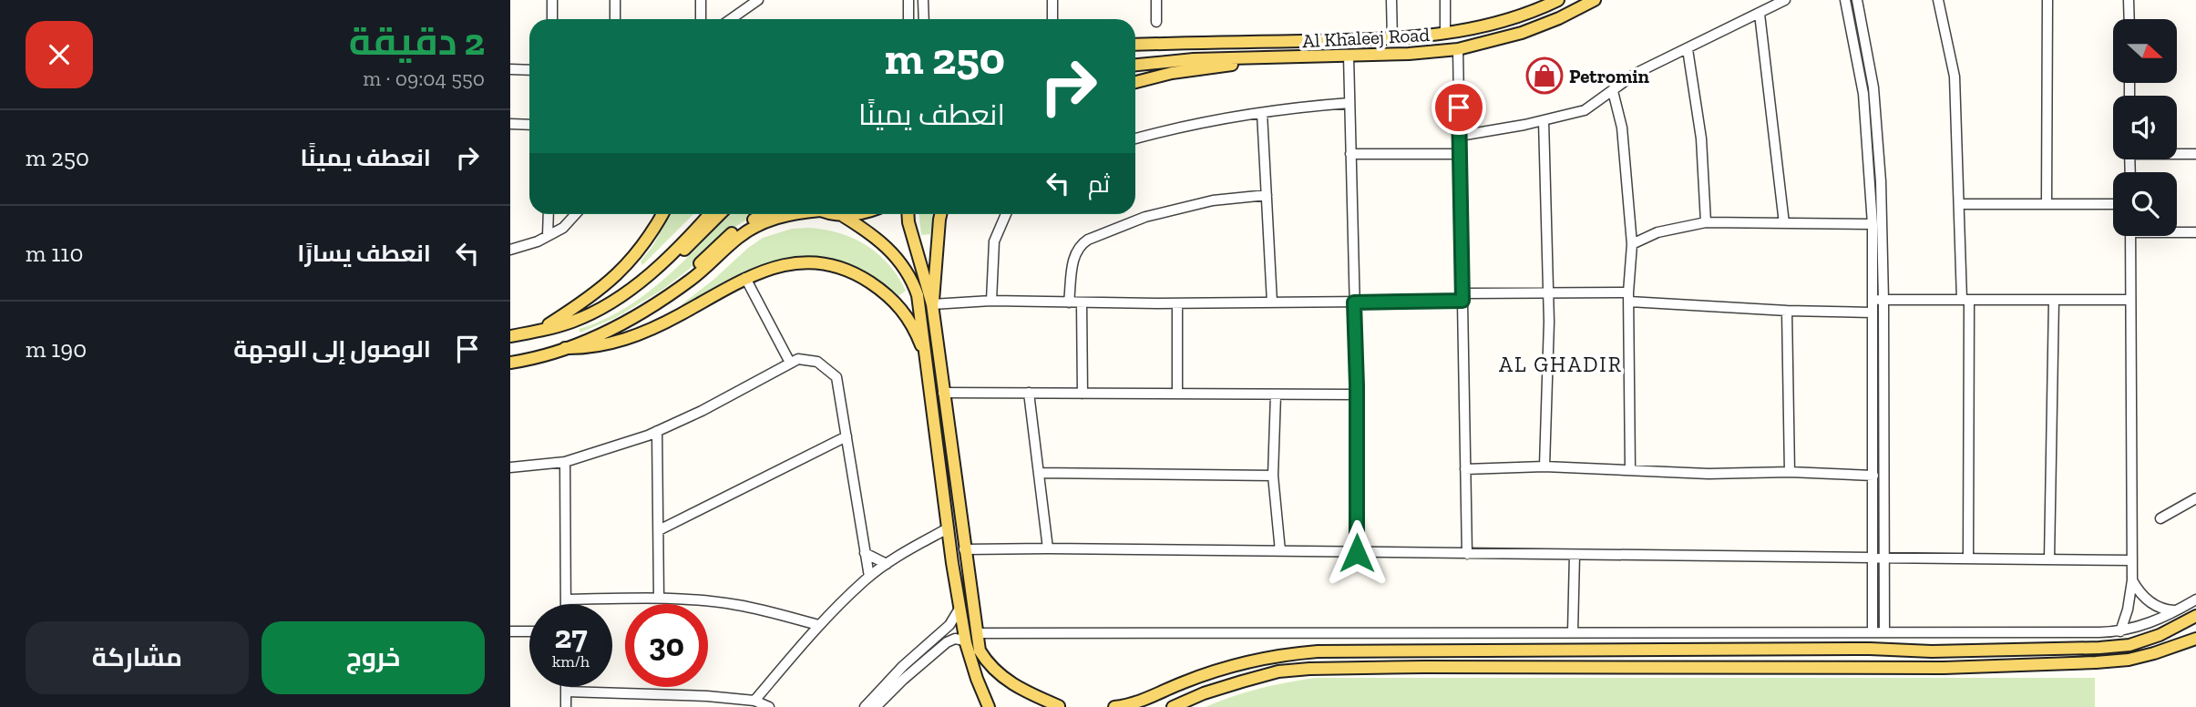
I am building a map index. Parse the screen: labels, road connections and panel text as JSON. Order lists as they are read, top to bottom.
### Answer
{
  "streets": {
    "main road": ["Al Khaleej Road"]
  },
  "districts": ["AL GHADIR"],
  "places": {
    "shop": ["Petromin"]
  },
  "north": "right",
  "page": {
    "heading": ["2 دقيقة", "550 m · 09:04"],
    "turn": ["250 m", "انعطف يمينًا"],
    "list": [
      {
        "name": "انعطف يمينًا",
        "value": "250 m"
      },
      {
        "name": "انعطف يسارًا",
        "value": "110 m"
      },
      {
        "name": "الوصول إلى الوجهة",
        "value": "190 m"
      }
    ],
    "then": "ثم",
    "speed": "27 km/h",
    "limit": "30",
    "buttons": ["خروج", "مشاركة"]
  }
}
